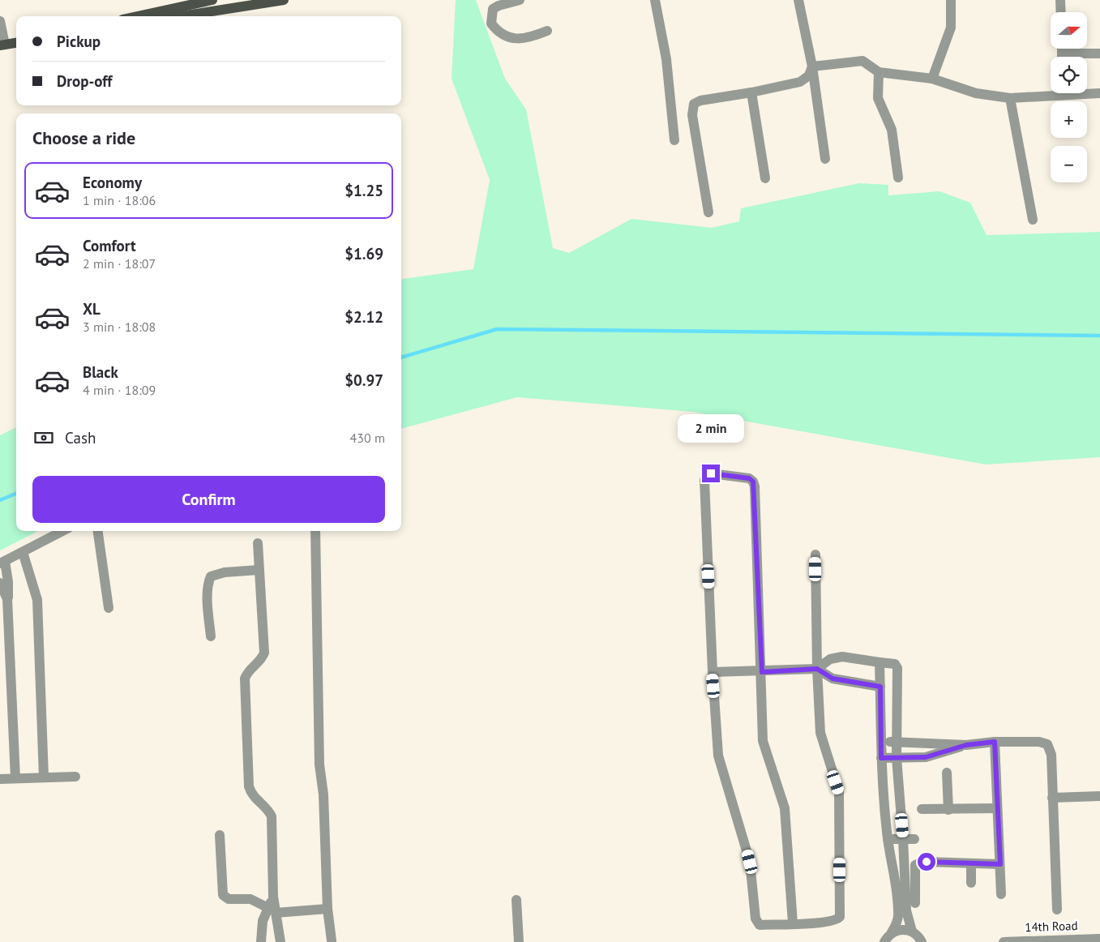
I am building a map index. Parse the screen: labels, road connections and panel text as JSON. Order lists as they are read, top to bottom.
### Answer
{
  "streets": {
    "street": ["14th Road"]
  },
  "north": "right",
  "page": {
    "map_buttons": ["+", "−"],
    "banner": ["Pickup", "Drop-off"],
    "heading": "Choose a ride",
    "list": [
      {
        "name": "Economy",
        "note": "1 min · 18:06",
        "value": "$1.25"
      },
      {
        "name": "Comfort",
        "note": "2 min · 18:07",
        "value": "$1.69"
      },
      {
        "name": "XL",
        "note": "3 min · 18:08",
        "value": "$2.12"
      },
      {
        "name": "Black",
        "note": "4 min · 18:09",
        "value": "$0.97"
      }
    ],
    "bubble": "2 min",
    "pay": ["Cash", "430 m"],
    "buttons": "Confirm"
  }
}
